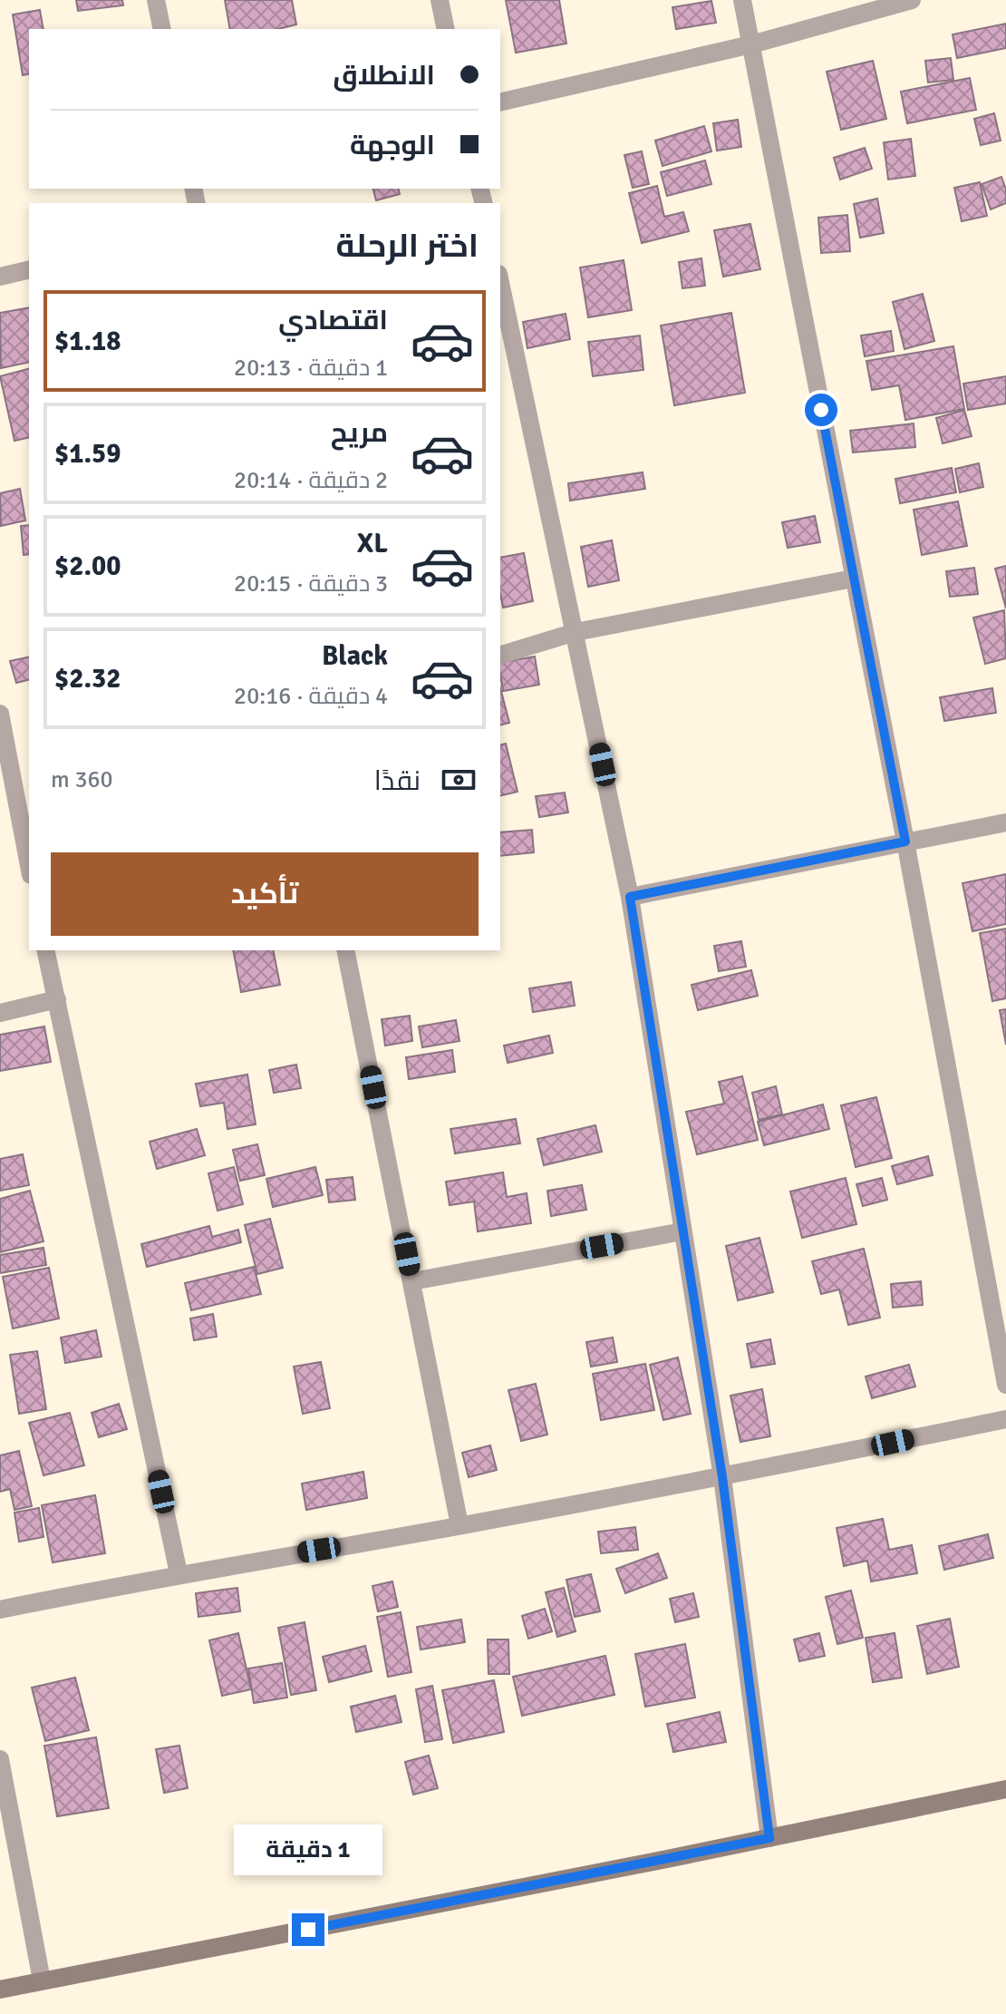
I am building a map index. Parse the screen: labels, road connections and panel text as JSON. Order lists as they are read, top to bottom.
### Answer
{
  "page": {
    "banner": ["الانطلاق", "الوجهة"],
    "heading": "اختر الرحلة",
    "list": [
      {
        "name": "اقتصادي",
        "note": "1 دقيقة · 20:13",
        "value": "$1.18"
      },
      {
        "name": "مريح",
        "note": "2 دقيقة · 20:14",
        "value": "$1.59"
      },
      {
        "name": "XL",
        "note": "3 دقيقة · 20:15",
        "value": "$2.00"
      },
      {
        "name": "Black",
        "note": "4 دقيقة · 20:16",
        "value": "$2.32"
      }
    ],
    "pay": ["نقدًا", "360 m"],
    "buttons": "تأكيد",
    "bubble": "1 دقيقة"
  }
}
